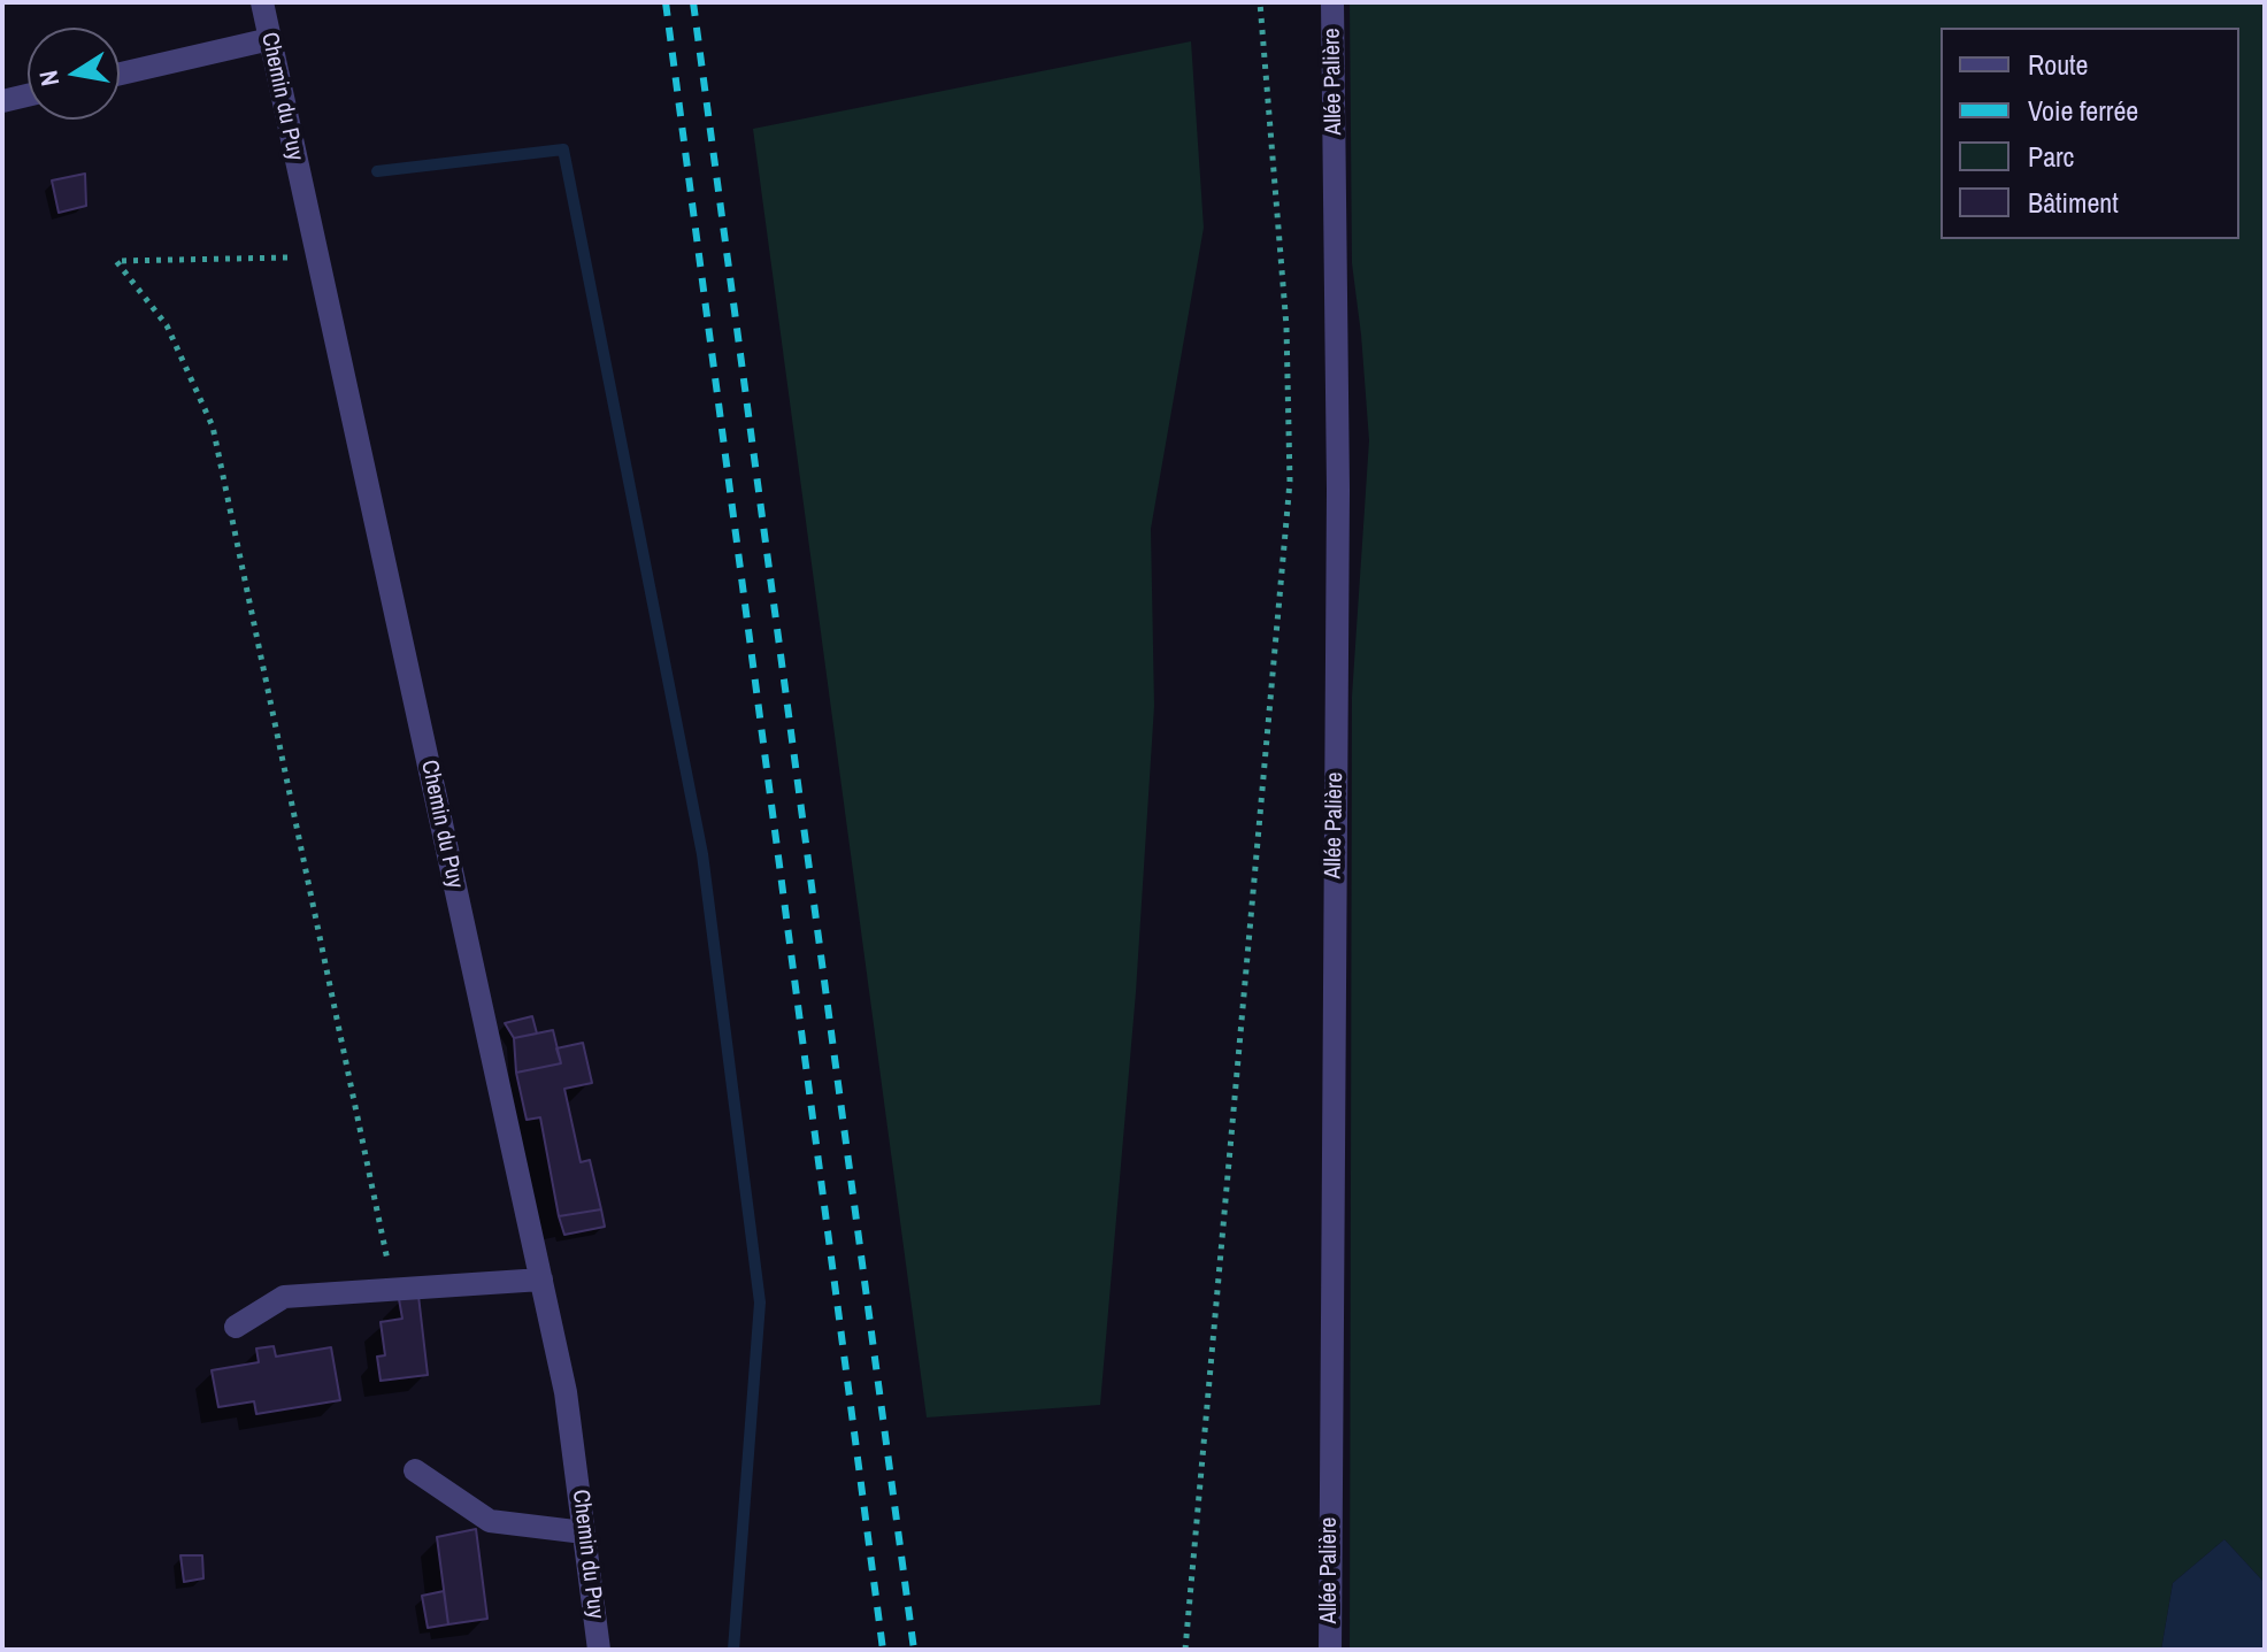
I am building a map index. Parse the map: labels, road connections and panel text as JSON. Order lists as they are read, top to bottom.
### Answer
{
  "streets": {
    "street": ["Allée Palière", "Chemin du Puy"]
  },
  "legend": [
    "Route",
    "Voie ferrée",
    "Parc",
    "Bâtiment"
  ],
  "north": "left"
}
